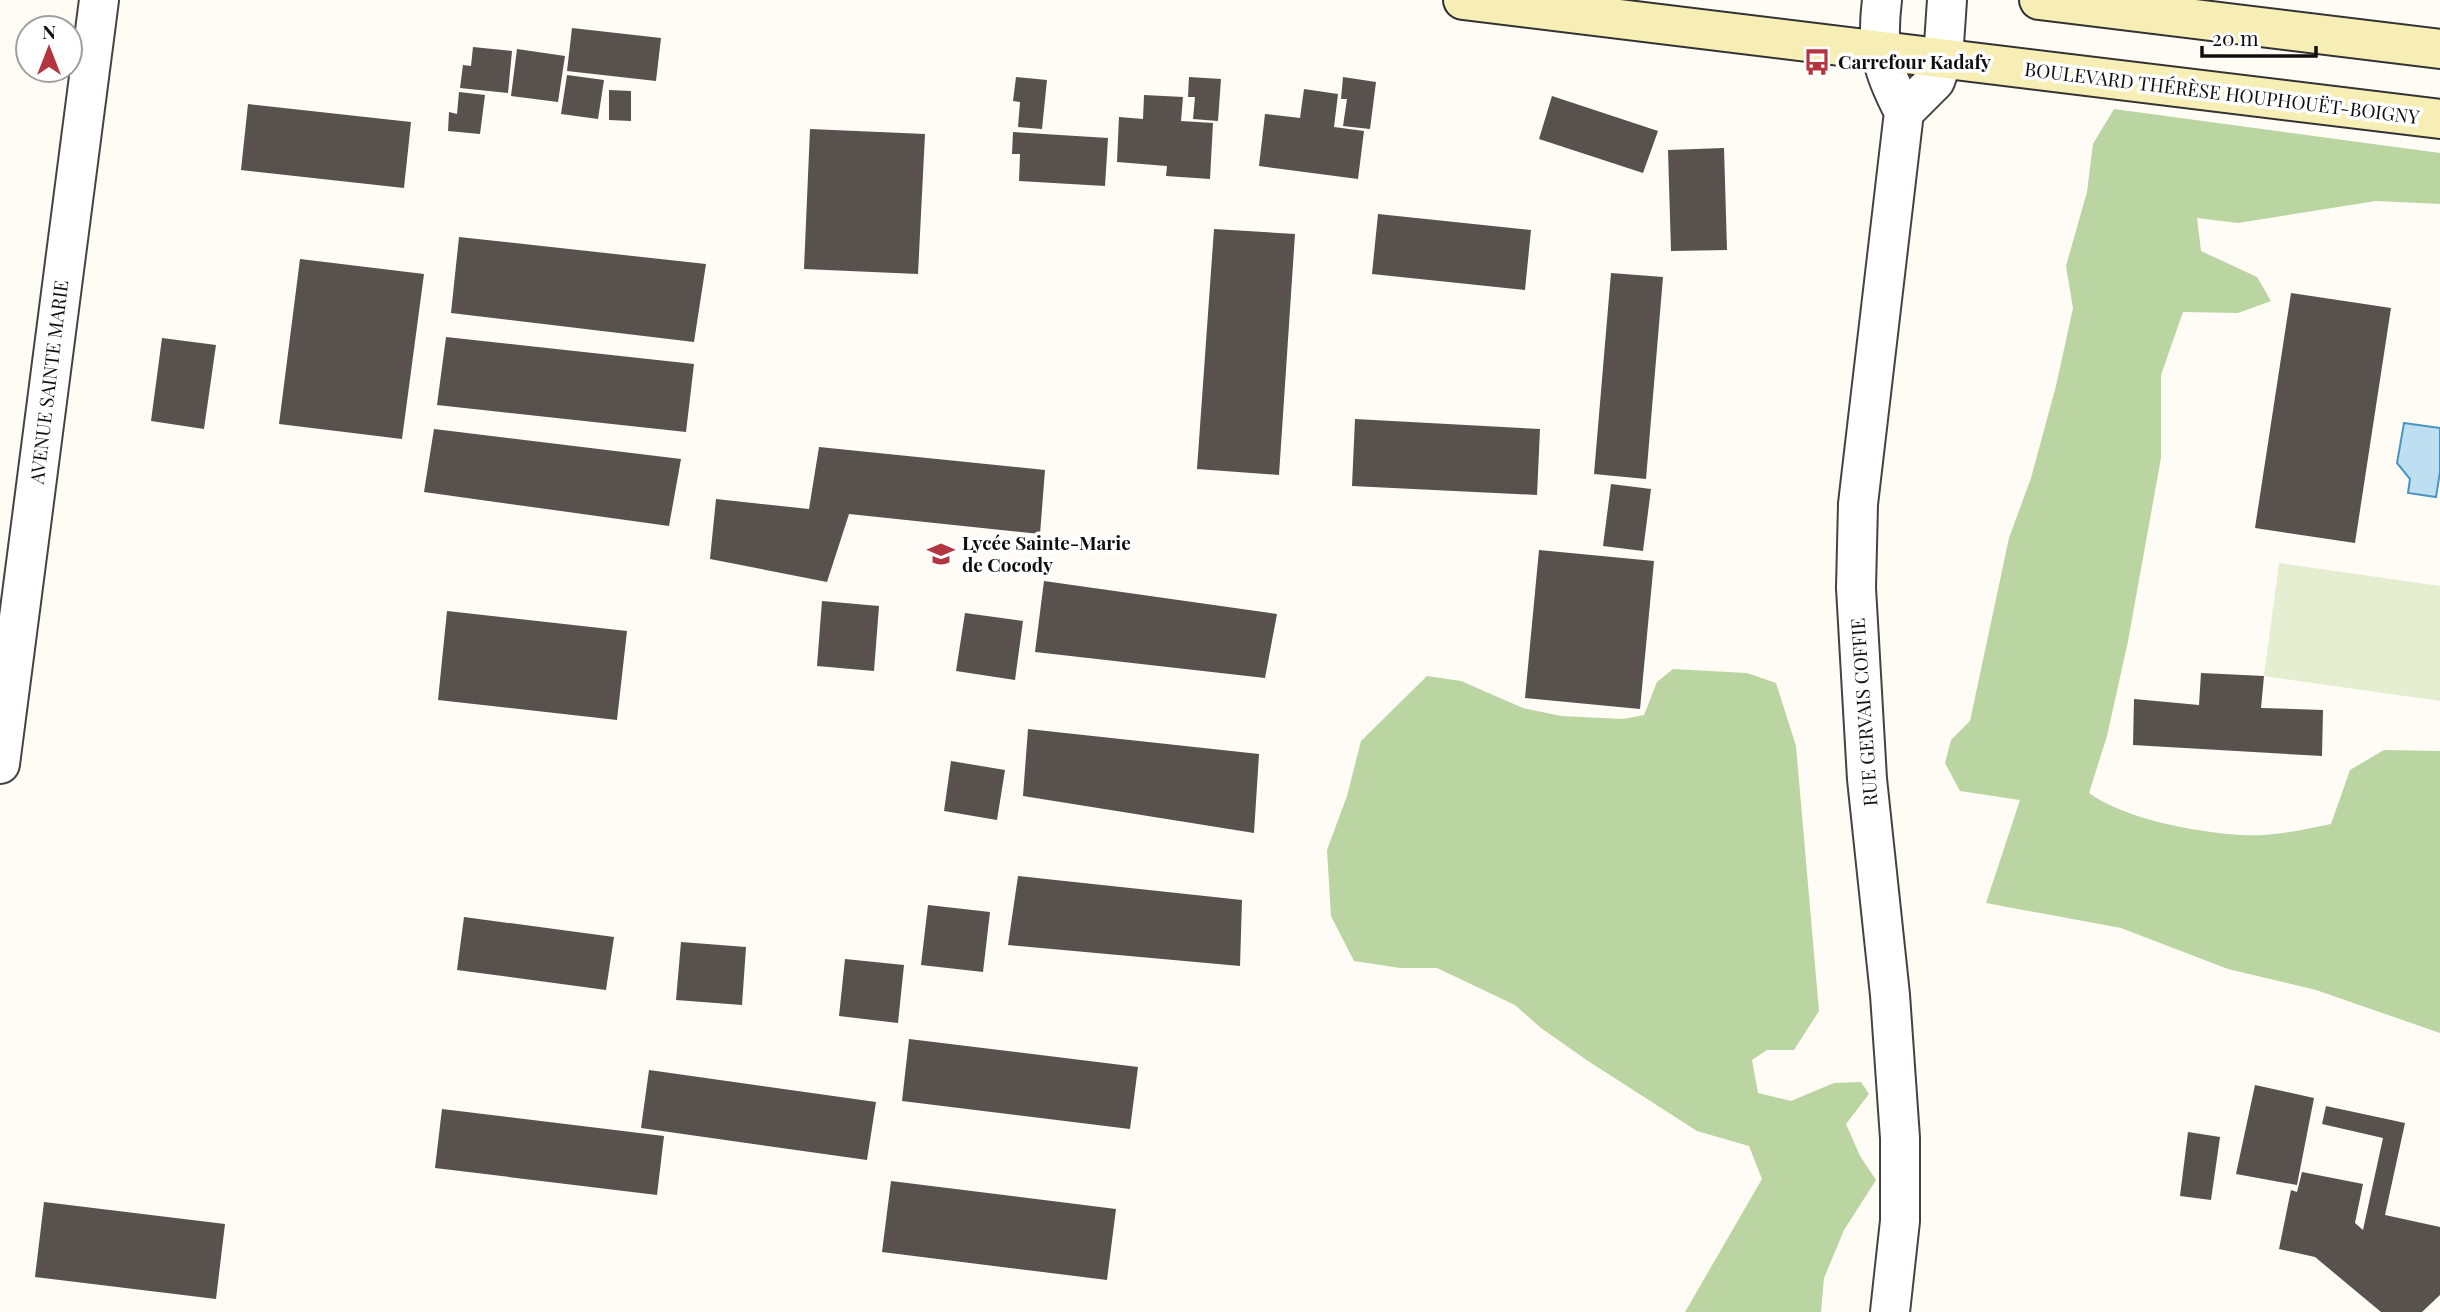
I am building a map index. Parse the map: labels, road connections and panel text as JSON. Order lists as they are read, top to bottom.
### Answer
{
  "streets": {
    "main road": ["BOULEVARD THÉRÈSE HOUPHOUËT-BOIGNY"],
    "street": ["AVENUE SAINTE MARIE", "RUE GERVAIS COFFIE"]
  },
  "places": {
    "bus stop": ["Carrefour Kadafy"],
    "school or university": ["Lycée Sainte-Marie de Cocody"]
  },
  "scale_bar": "20 m",
  "north": "top"
}
